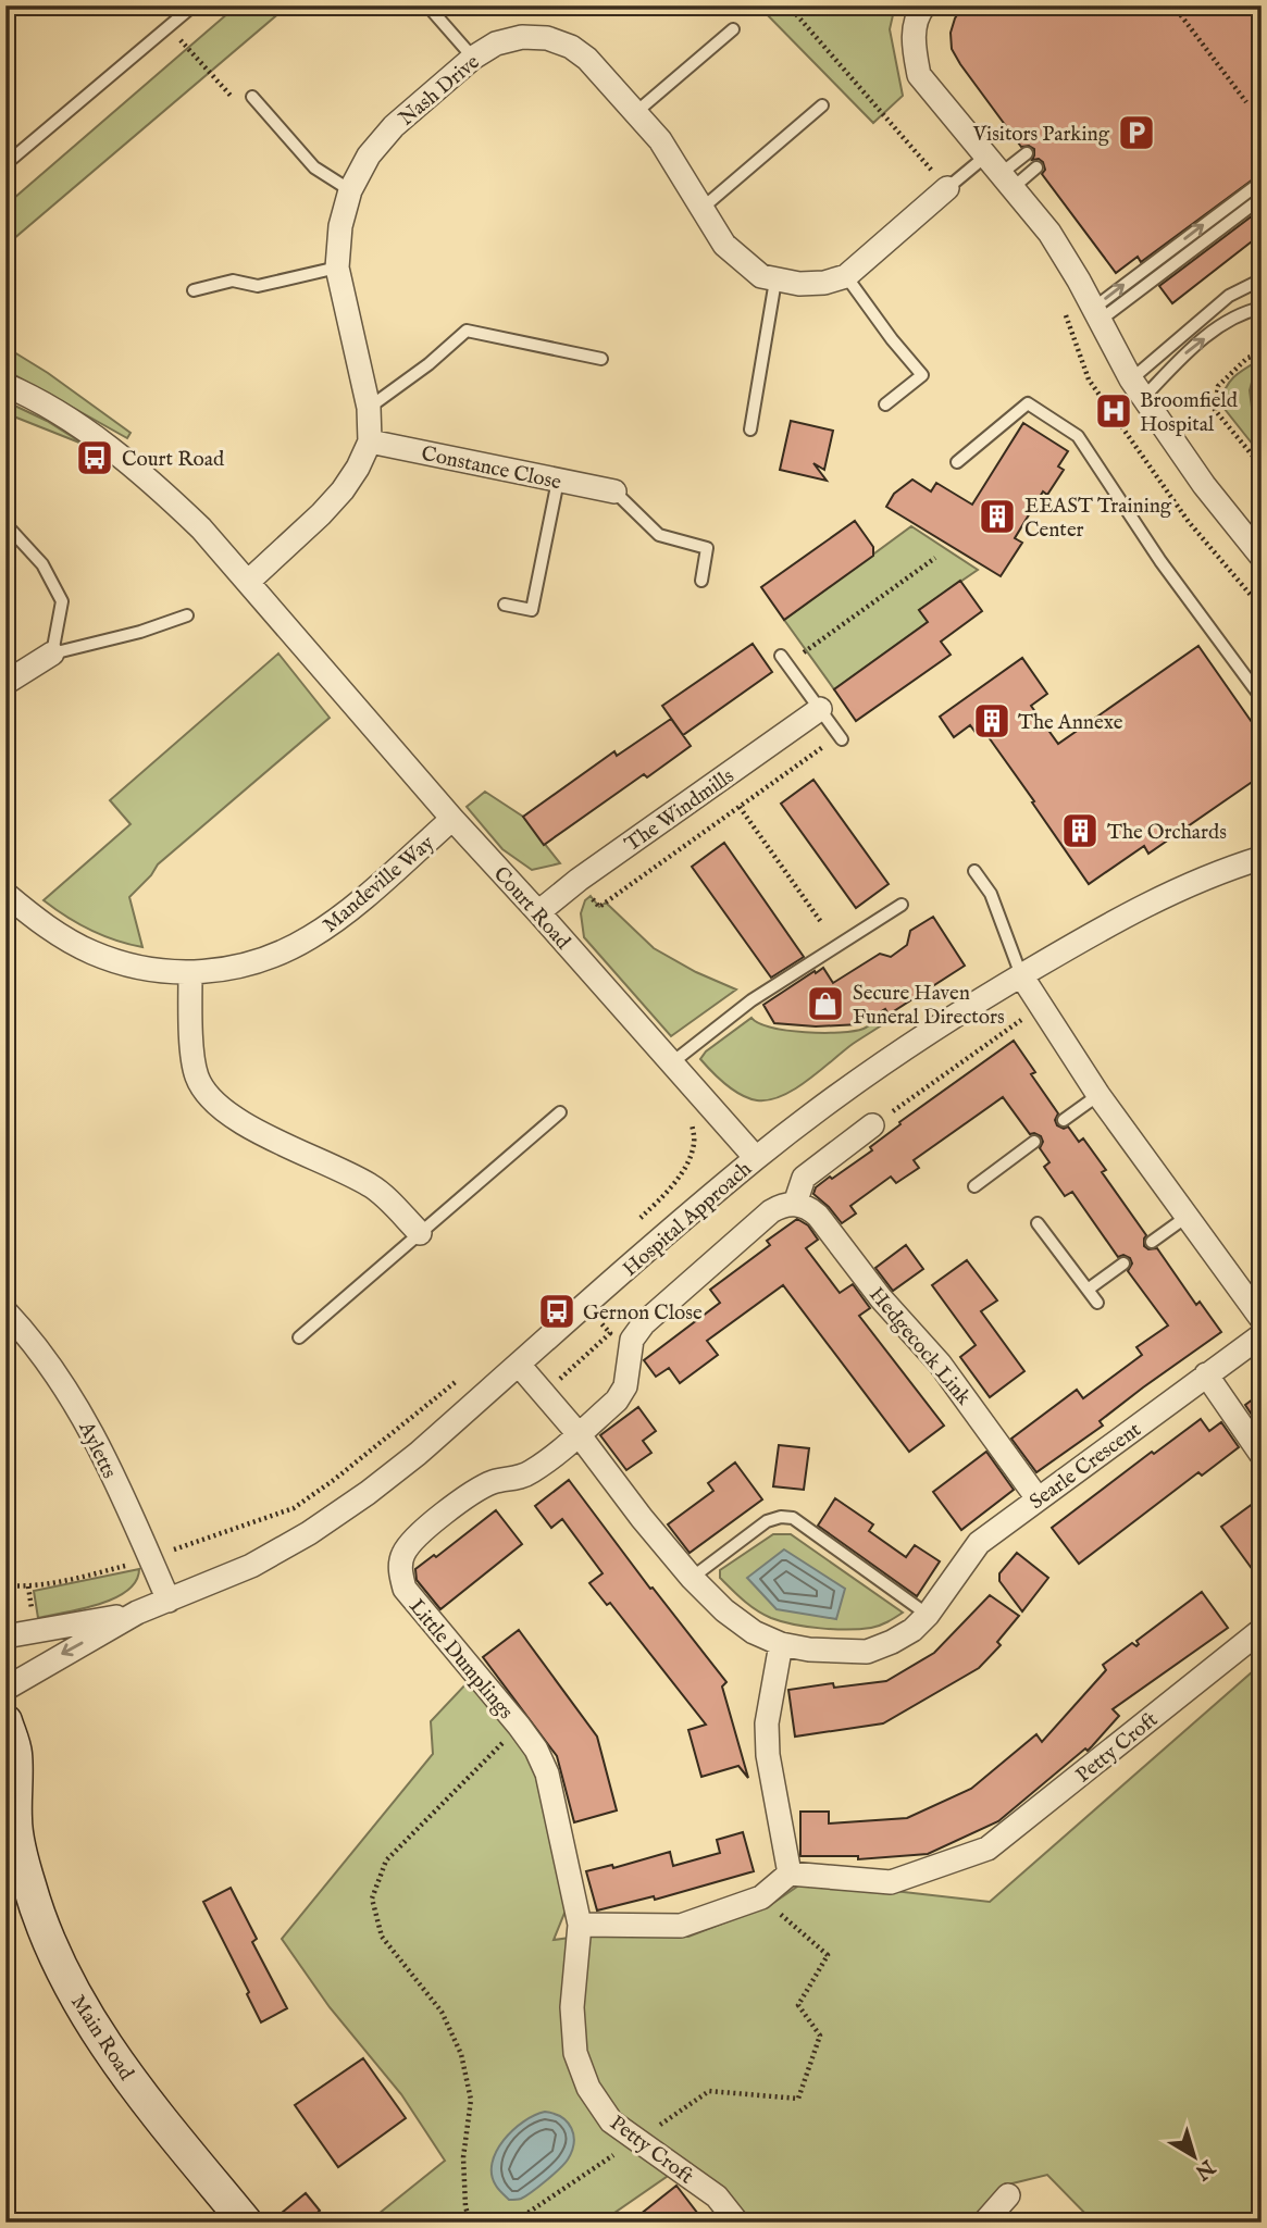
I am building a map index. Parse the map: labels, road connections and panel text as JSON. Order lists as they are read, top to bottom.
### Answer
{
  "streets": {
    "main road": ["Main Road"],
    "street": [
      "Nash Drive",
      "Constance Close",
      "The Windmills",
      "Mandeville Way",
      "Court Road",
      "Hospital Approach",
      "Hedgecock Link",
      "Ayletts",
      "Searle Crescent",
      "Little Dumplings",
      "Petty Croft"
    ]
  },
  "crossings": [
    ["Nash Drive", "Constance Close"],
    ["Nash Drive", "Court Road"],
    ["The Windmills", "Court Road"],
    ["Mandeville Way", "Court Road"],
    ["Court Road", "Hospital Approach"],
    ["Hospital Approach", "Ayletts"],
    ["Hospital Approach", "Searle Crescent"],
    ["Hedgecock Link", "Searle Crescent"],
    ["Searle Crescent", "Little Dumplings"],
    ["Little Dumplings", "Petty Croft"]
  ],
  "places": {
    "parking": ["Visitors Parking"],
    "hospital": ["Broomfield Hospital"],
    "bus stop": ["Court Road", "Gernon Close"],
    "building": ["EEAST Training Center", "The Annexe", "The Orchards"],
    "shop": ["Secure Haven Funeral Directors"]
  },
  "north": "bottom right"
}
